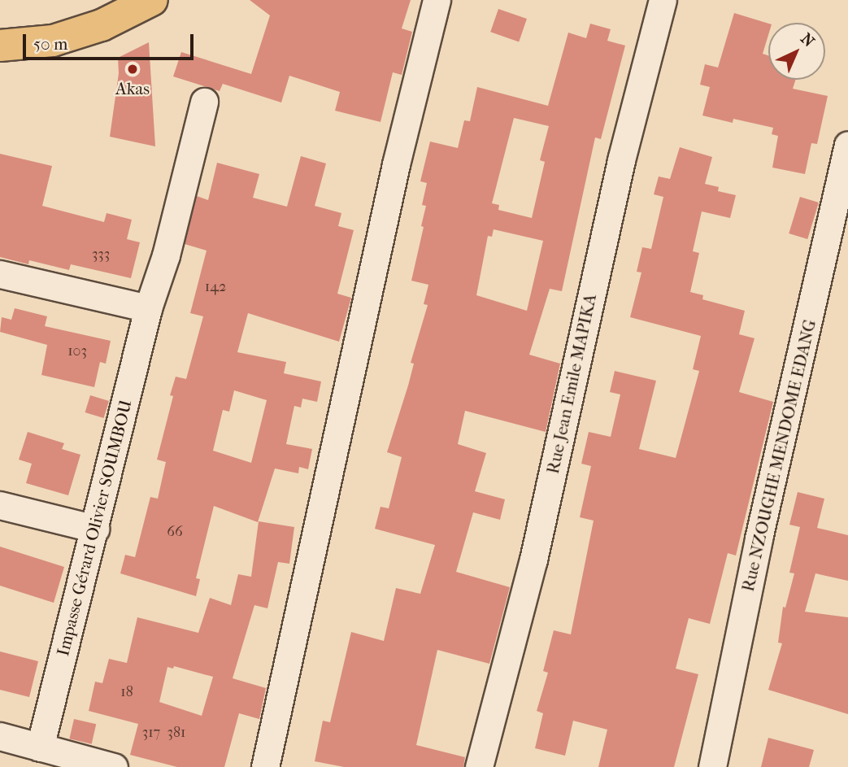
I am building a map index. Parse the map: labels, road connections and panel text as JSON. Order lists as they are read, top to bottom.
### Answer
{
  "streets": {
    "street": ["Rue Jean Emile MAPIKA", "Rue NZOUGHE MENDOME EDANG", "Impasse Gérard Olivier SOUMBOU"]
  },
  "places": ["Akas"],
  "house_numbers": [
    "333",
    "142",
    "103",
    "66",
    "18",
    "317",
    "381"
  ],
  "scale_bar": "50 m",
  "north": "top right"
}
